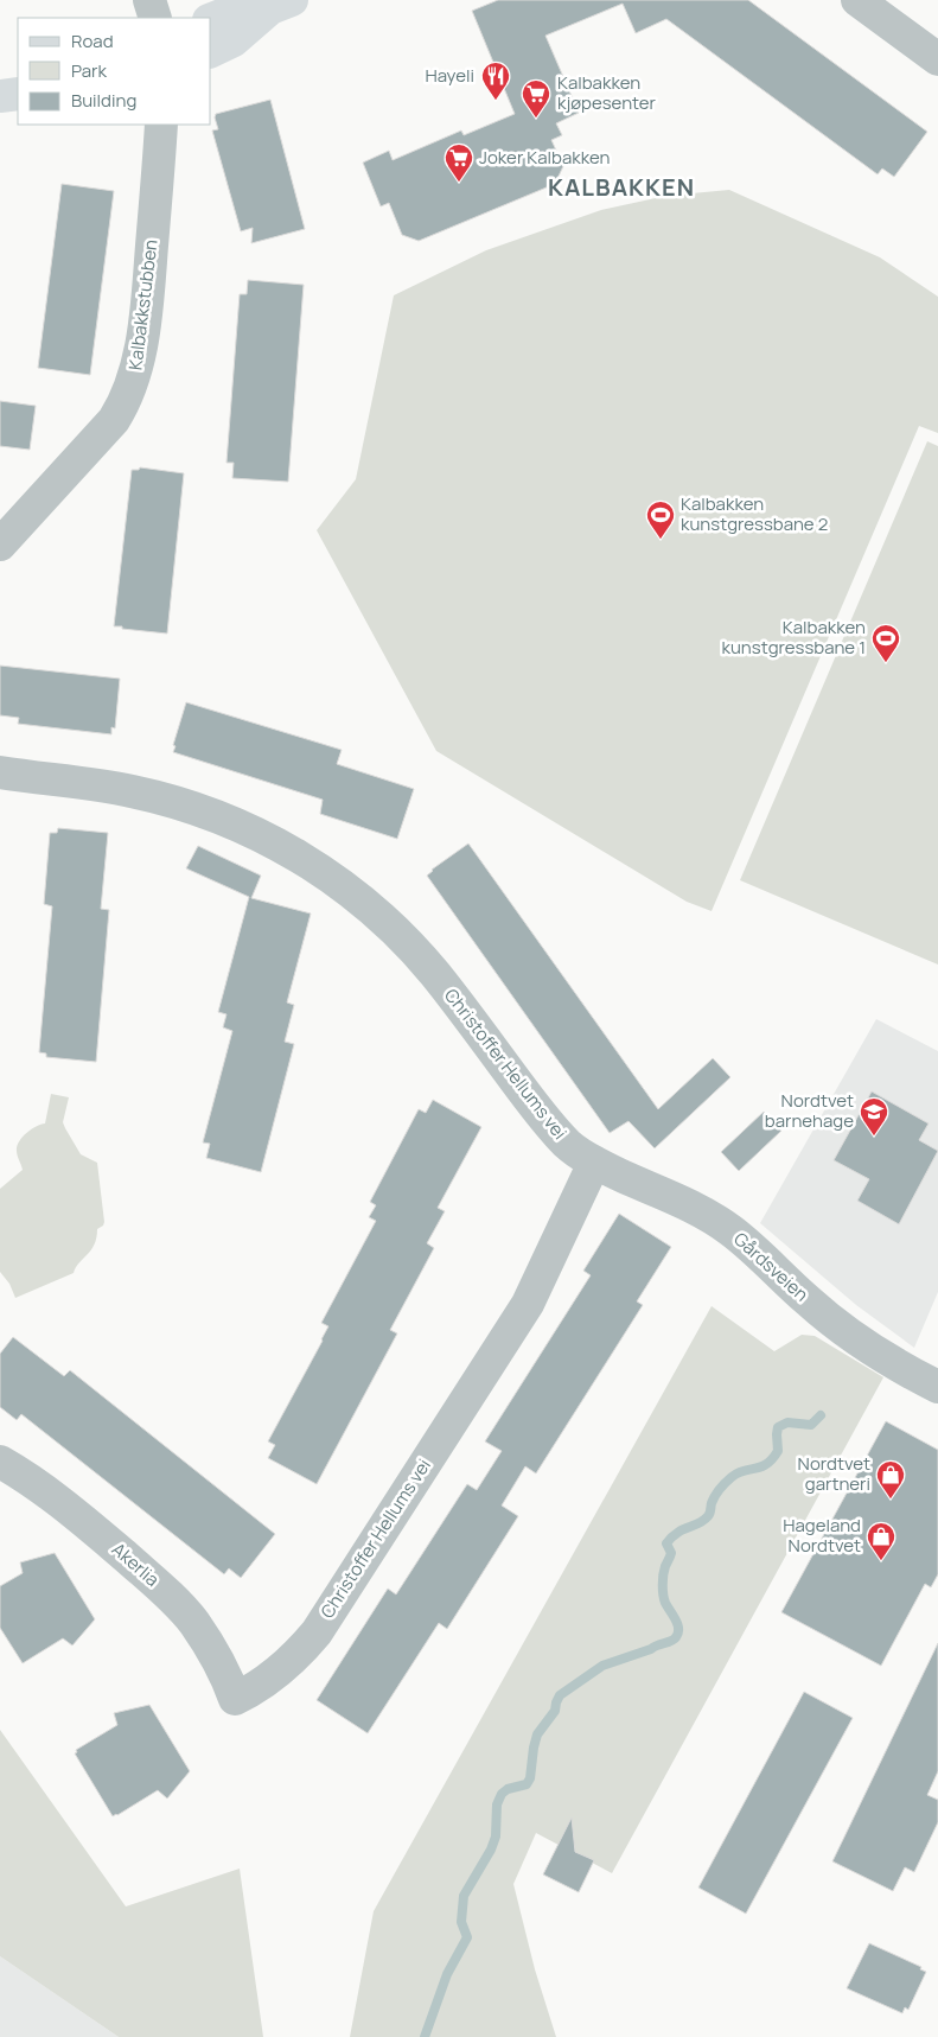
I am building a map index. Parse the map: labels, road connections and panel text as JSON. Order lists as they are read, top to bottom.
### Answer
{
  "streets": {
    "street": [
      "Kalbakkstubben",
      "Christoffer Hellums vei",
      "Gårdsveien",
      "Akerlia"
    ]
  },
  "crossings": [
    ["Christoffer Hellums vei", "Gårdsveien"],
    ["Christoffer Hellums vei", "Akerlia"]
  ],
  "districts": ["KALBAKKEN"],
  "places": {
    "restaurant": ["Hayeli"],
    "supermarket": ["Kalbakken kjøpesenter", "Joker Kalbakken"],
    "sports": ["Kalbakken kunstgressbane 2", "Kalbakken kunstgressbane 1"],
    "school or university": ["Nordtvet barnehage"],
    "shop": ["Nordtvet gartneri", "Hageland Nordtvet"]
  },
  "legend": ["Road", "Park", "Building"]
}
